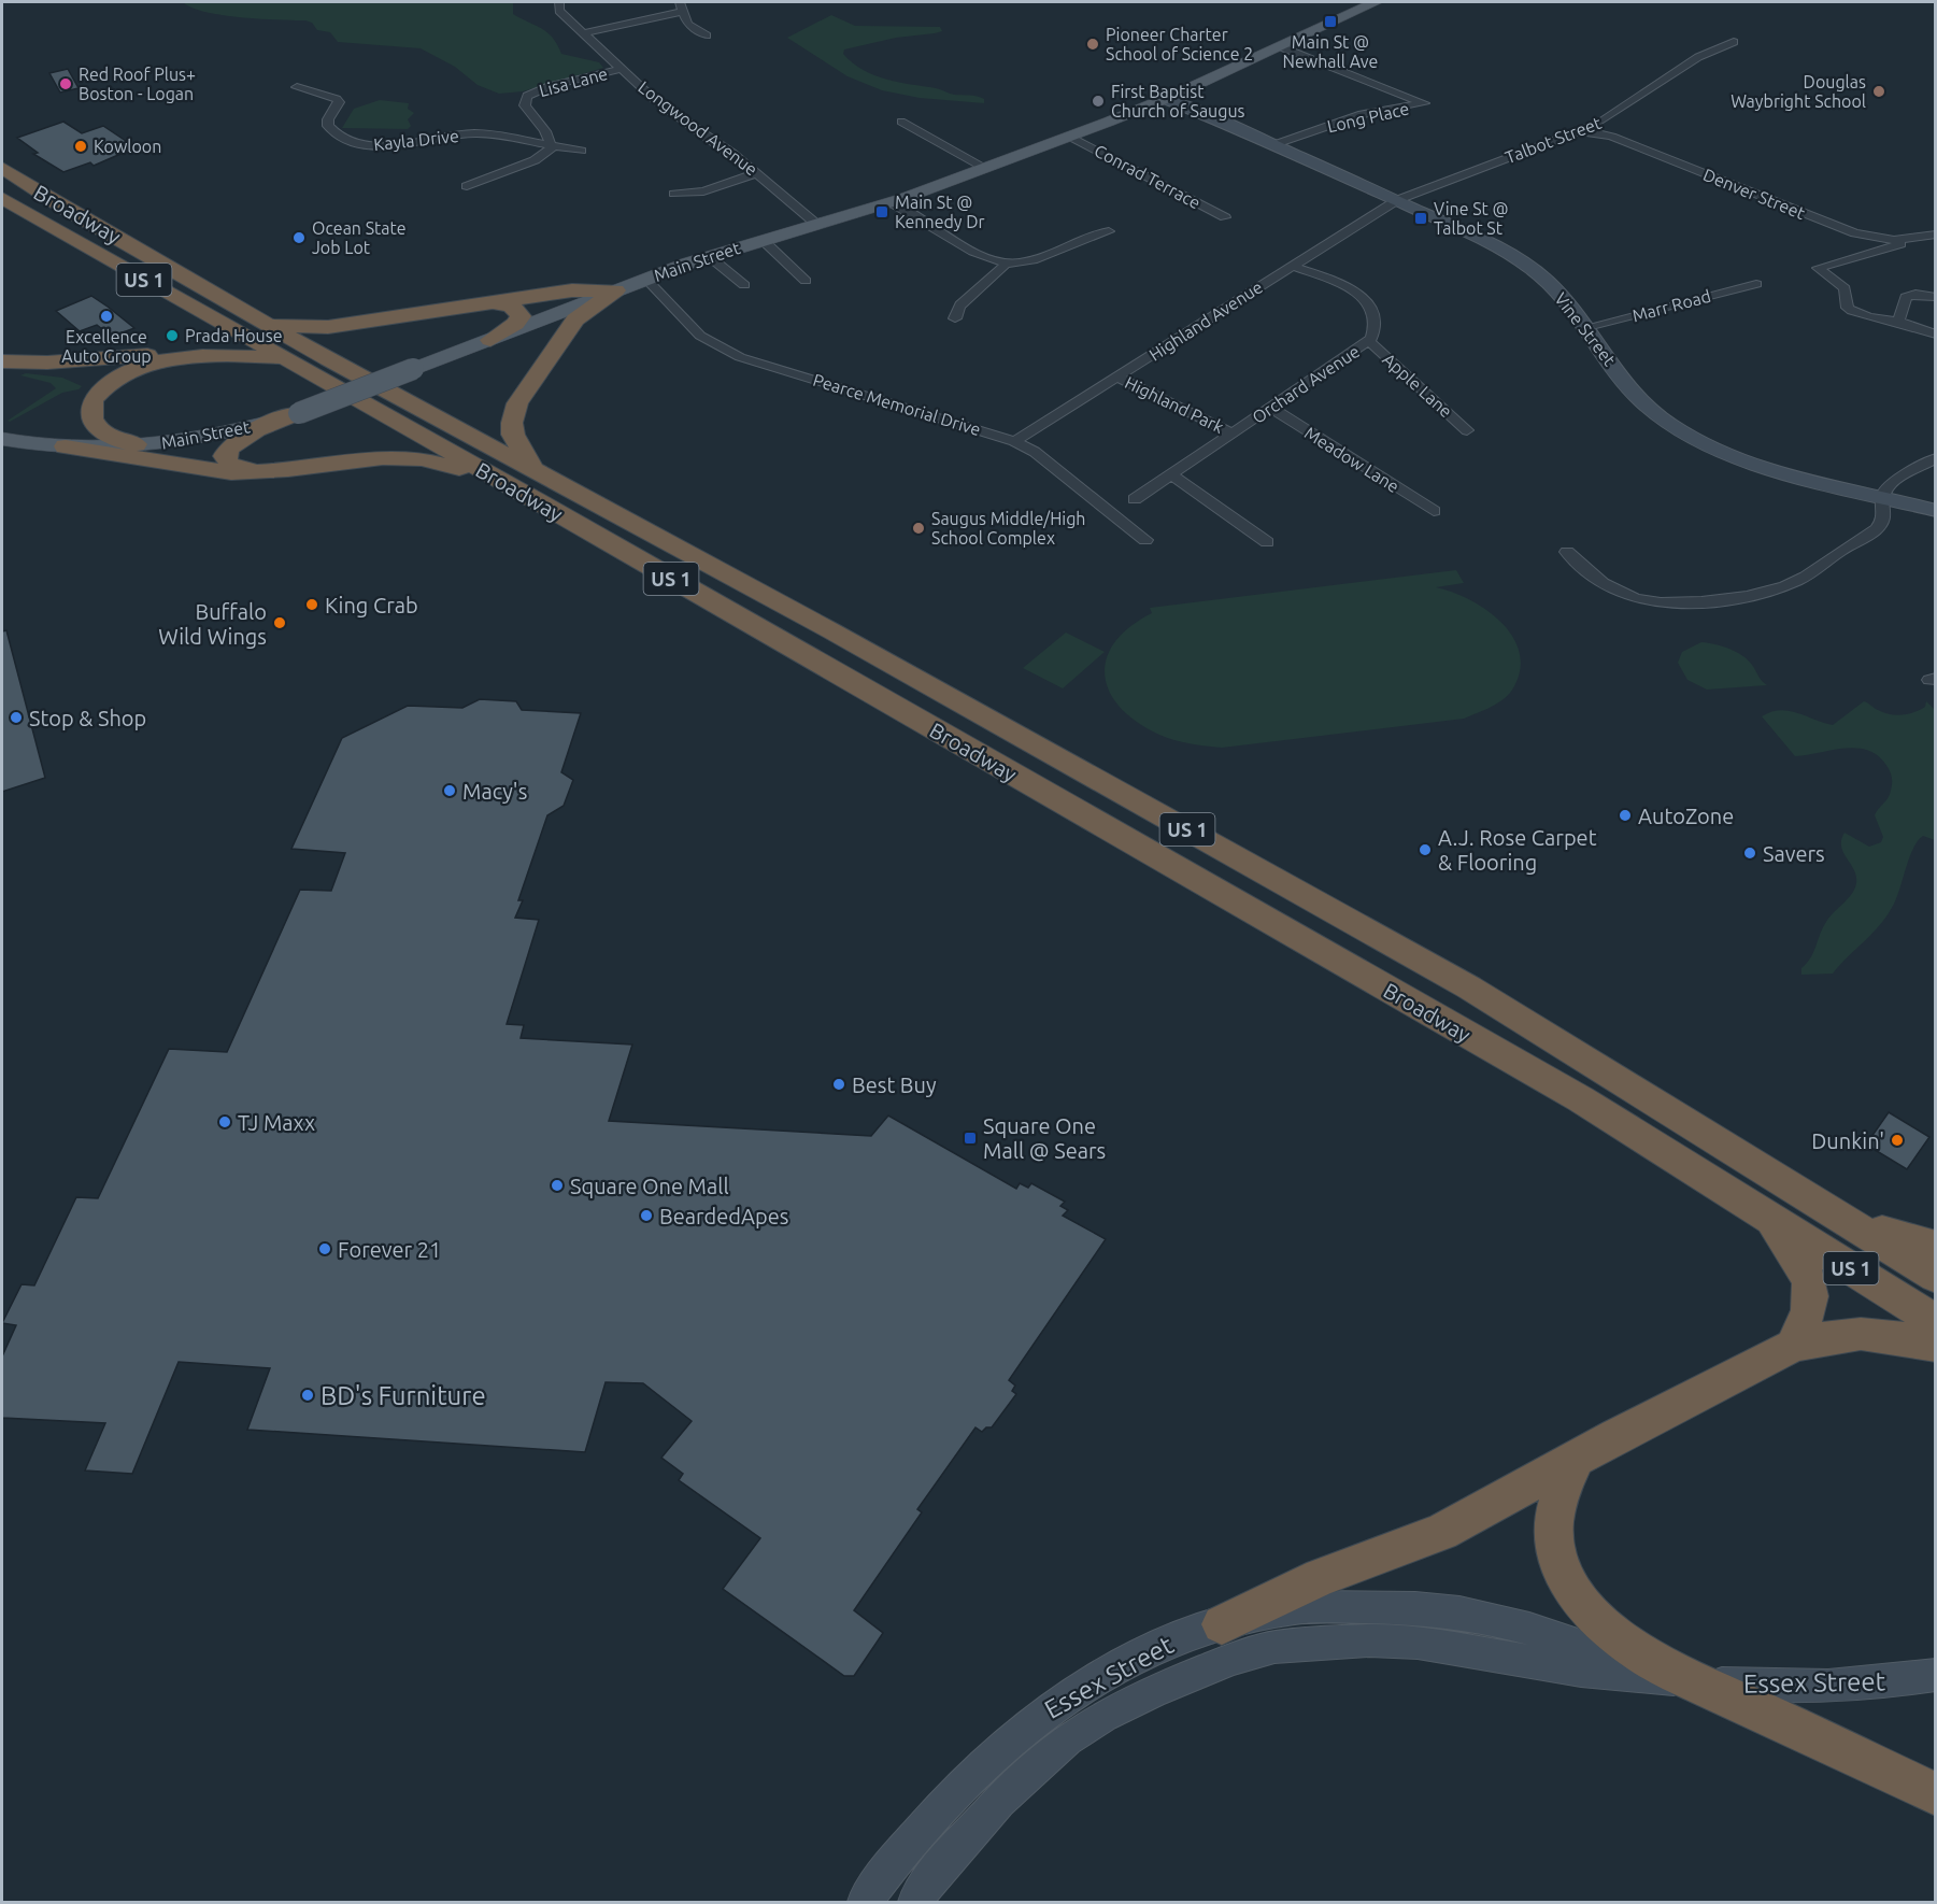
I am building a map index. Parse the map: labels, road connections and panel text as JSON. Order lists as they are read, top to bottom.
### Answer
{
  "streets": {
    "highway": ["Broadway", "US 1"],
    "main road": ["Main Street"],
    "street": [
      "Lisa Lane",
      "Long Place",
      "Longwood Avenue",
      "Kayla Drive",
      "Talbot Street",
      "Conrad Terrace",
      "Denver Street",
      "Marr Road",
      "Highland Avenue",
      "Vine Street",
      "Orchard Avenue",
      "Apple Lane",
      "Pearce Memorial Drive",
      "Highland Park",
      "Meadow Lane",
      "Essex Street"
    ]
  },
  "crossings": [
    ["Lisa Lane", "Longwood Avenue"],
    ["Lisa Lane", "Kayla Drive"],
    ["Long Place", "Main Street"],
    ["Long Place", "Vine Street"],
    ["Longwood Avenue", "Main Street"],
    ["Talbot Street", "Denver Street"],
    ["Talbot Street", "Highland Avenue"],
    ["Talbot Street", "Vine Street"],
    ["Conrad Terrace", "Main Street"],
    ["Main Street", "Vine Street"],
    ["Main Street", "Pearce Memorial Drive"],
    ["Marr Road", "Vine Street"],
    ["Highland Avenue", "Vine Street"],
    ["Highland Avenue", "Orchard Avenue"],
    ["Highland Avenue", "Pearce Memorial Drive"],
    ["Highland Avenue", "Highland Park"],
    ["Orchard Avenue", "Apple Lane"],
    ["Orchard Avenue", "Highland Park"],
    ["Orchard Avenue", "Meadow Lane"]
  ],
  "places": {
    "transit": [
      "Main St @ Newhall Ave",
      "Main St @ Kennedy Dr",
      "Vine St @ Talbot St",
      "Square One Mall @ Sears"
    ],
    "other": [
      "Pioneer Charter School of Science 2",
      "Red Roof Plus+ Boston - Logan",
      "Douglas Waybright School",
      "First Baptist Church of Saugus",
      "Kowloon",
      "Ocean State Job Lot",
      "Excellence Auto Group",
      "Prada House",
      "Saugus Middle/High School Complex",
      "King Crab",
      "Buffalo Wild Wings",
      "Stop & Shop",
      "Macy's",
      "AutoZone",
      "A.J. Rose Carpet & Flooring",
      "Savers",
      "Best Buy",
      "TJ Maxx",
      "Dunkin'",
      "Square One Mall",
      "BeardedApes",
      "Forever 21",
      "BD's Furniture"
    ]
  }
}
